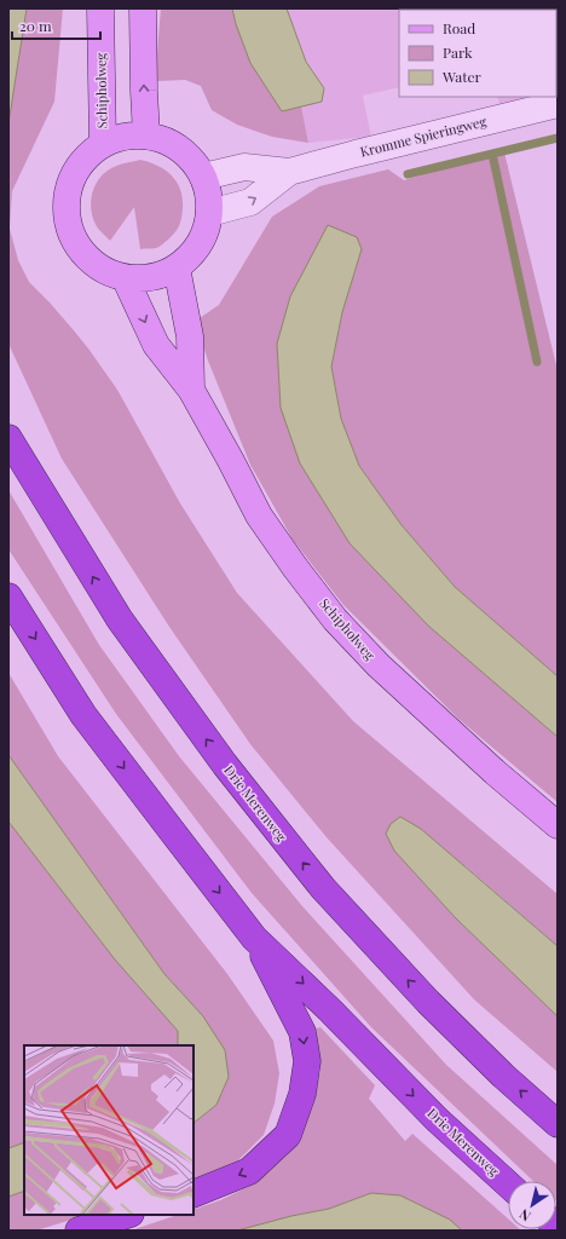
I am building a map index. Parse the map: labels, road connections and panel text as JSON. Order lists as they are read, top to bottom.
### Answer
{
  "streets": {
    "highway": ["Drie Merenweg"],
    "main road": ["Schipholweg"],
    "street": ["Kromme Spieringweg"]
  },
  "crossings": [
    ["Schipholweg", "Kromme Spieringweg"]
  ],
  "legend": ["Road", "Park", "Water"],
  "scale_bar": "20 m",
  "north": "bottom left"
}
